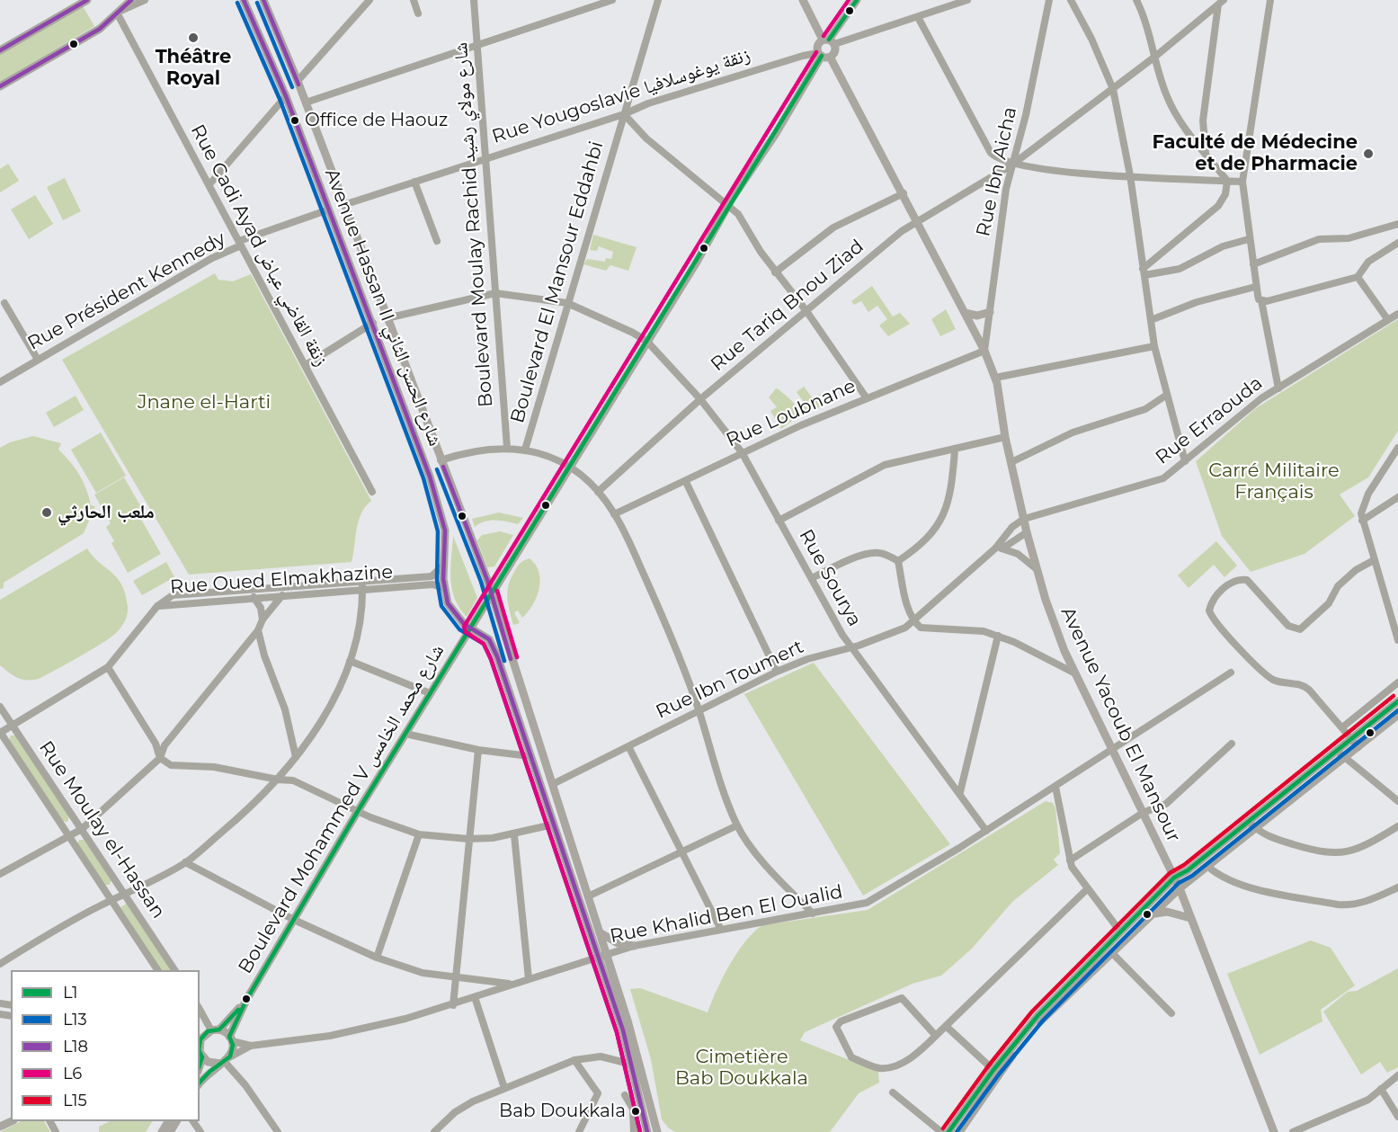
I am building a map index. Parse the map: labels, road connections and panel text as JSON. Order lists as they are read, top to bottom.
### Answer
{
  "streets": {
    "main road": ["Avenue Hassan II شارع الحسن الثاني", "Avenue Yacoub El Mansour", "Boulevard Mohammed V شارع محمد الخامس"],
    "street": [
      "Rue Yougoslavie زنقة يوغوسلافيا",
      "Rue Ibn Aicha",
      "Boulevard Moulay Rachid شارع مولاي رشيد",
      "Rue Cadi Ayad زنقة القاضي عياض",
      "Boulevard El Mansour Eddahbi",
      "Rue Président Kennedy",
      "Rue Tariq Bnou Ziad",
      "Rue Loubnane",
      "Rue Erraouda",
      "Rue Sourya",
      "Rue Oued Elmakhazine",
      "Rue Ibn Toumert",
      "Rue Moulay el-Hassan",
      "Rue Khalid Ben El Oualid"
    ]
  },
  "crossings": [
    ["Rue Yougoslavie زنقة يوغوسلافيا", "Boulevard Moulay Rachid شارع مولاي رشيد"],
    ["Rue Yougoslavie زنقة يوغوسلافيا", "Boulevard El Mansour Eddahbi"],
    ["Rue Yougoslavie زنقة يوغوسلافيا", "Avenue Hassan II شارع الحسن الثاني"],
    ["Rue Yougoslavie زنقة يوغوسلافيا", "Avenue Yacoub El Mansour"],
    ["Rue Yougoslavie زنقة يوغوسلافيا", "Boulevard Mohammed V شارع محمد الخامس"],
    ["Rue Ibn Aicha", "Rue Tariq Bnou Ziad"],
    ["Rue Ibn Aicha", "Rue Loubnane"],
    ["Rue Ibn Aicha", "Avenue Yacoub El Mansour"],
    ["Boulevard Moulay Rachid شارع مولاي رشيد", "Rue Sourya"],
    ["Rue Cadi Ayad زنقة القاضي عياض", "Rue Président Kennedy"],
    ["Boulevard El Mansour Eddahbi", "Rue Sourya"],
    ["Rue Tariq Bnou Ziad", "Rue Sourya"],
    ["Rue Tariq Bnou Ziad", "Avenue Yacoub El Mansour"],
    ["Avenue Hassan II شارع الحسن الثاني", "Rue Oued Elmakhazine"],
    ["Avenue Hassan II شارع الحسن الثاني", "Rue Ibn Toumert"],
    ["Avenue Hassan II شارع الحسن الثاني", "Boulevard Mohammed V شارع محمد الخامس"],
    ["Avenue Hassan II شارع الحسن الثاني", "Rue Khalid Ben El Oualid"],
    ["Rue Loubnane", "Rue Sourya"],
    ["Rue Loubnane", "Avenue Yacoub El Mansour"],
    ["Rue Erraouda", "Rue Ibn Toumert"],
    ["Rue Erraouda", "Avenue Yacoub El Mansour"],
    ["Rue Sourya", "Rue Ibn Toumert"],
    ["Rue Sourya", "Boulevard Mohammed V شارع محمد الخامس"],
    ["Rue Sourya", "Rue Khalid Ben El Oualid"],
    ["Rue Ibn Toumert", "Avenue Yacoub El Mansour"],
    ["Avenue Yacoub El Mansour", "Boulevard Mohammed V شارع محمد الخامس"],
    ["Avenue Yacoub El Mansour", "Rue Khalid Ben El Oualid"],
    ["Boulevard Mohammed V شارع محمد الخامس", "Rue Khalid Ben El Oualid"]
  ],
  "parks": ["Jnane el-Harti", "Carré Militaire Français", "Cimetière Bab Doukkala"],
  "places": [
    "Théâtre Royal",
    "Office de Haouz",
    "Faculté de Médecine et de Pharmacie",
    "ملعب الحارثي",
    "Bab Doukkala"
  ],
  "lines": [
    "transit line L1",
    "transit line L18",
    "transit line L6",
    "transit line L13",
    "transit line L15"
  ],
  "legend": [
    "L1",
    "L13",
    "L18",
    "L6",
    "L15"
  ]
}
